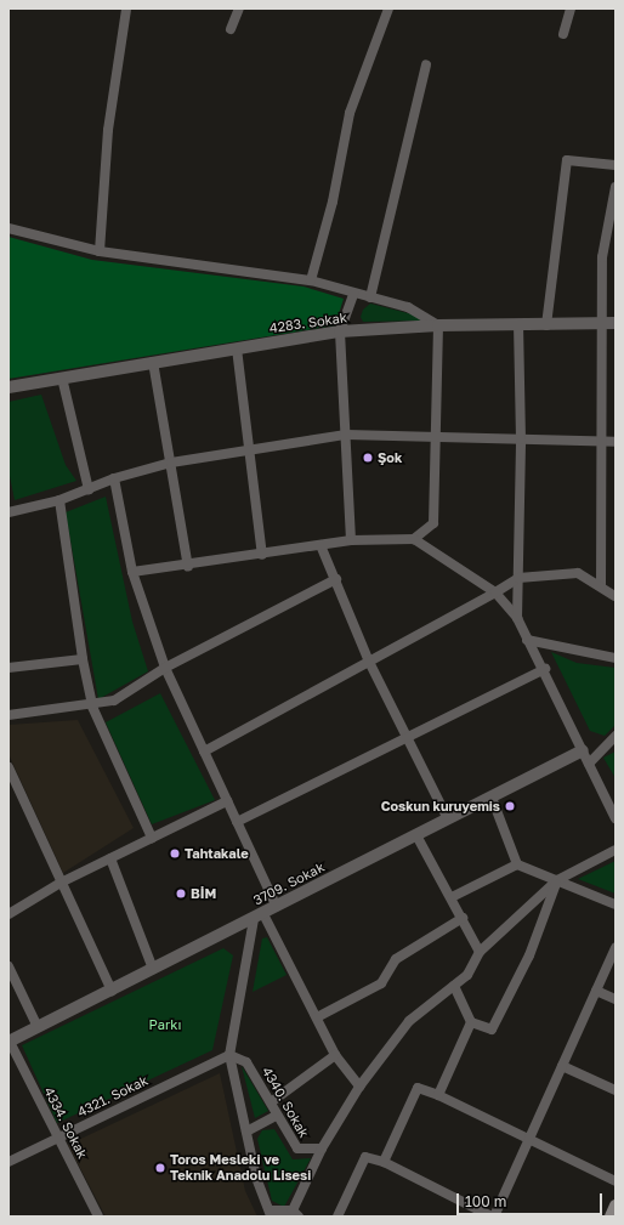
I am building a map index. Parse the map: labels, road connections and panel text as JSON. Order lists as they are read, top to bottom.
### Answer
{
  "streets": {
    "street": [
      "4283. Sokak",
      "3709. Sokak",
      "4321. Sokak",
      "4340. Sokak",
      "4334. Sokak"
    ]
  },
  "crossings": [
    ["3709. Sokak", "4334. Sokak"],
    ["4321. Sokak", "4340. Sokak"],
    ["4321. Sokak", "4334. Sokak"]
  ],
  "parks": ["Parkı"],
  "places": [
    "Şok",
    "Coskun kuruyemis",
    "Tahtakale",
    "BİM",
    "Toros Mesleki ve Teknik Anadolu Lisesi"
  ],
  "scale_bar": "100 m"
}
